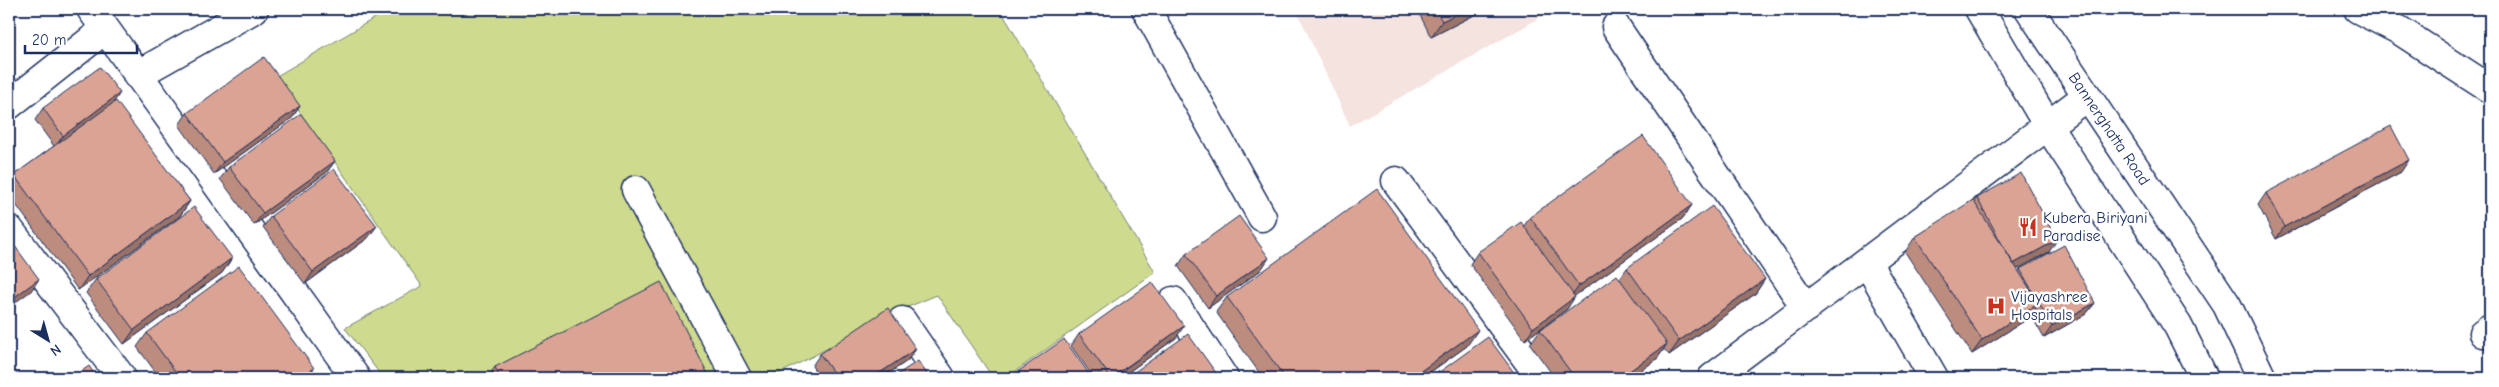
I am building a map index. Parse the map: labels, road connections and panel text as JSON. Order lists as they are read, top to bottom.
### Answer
{
  "streets": {
    "street": ["Bannerghatta Road"]
  },
  "places": {
    "restaurant": ["Kubera Biriyani Paradise"],
    "hospital": ["Vijayashree Hospitals"]
  },
  "scale_bar": "20 m",
  "north": "bottom right"
}
